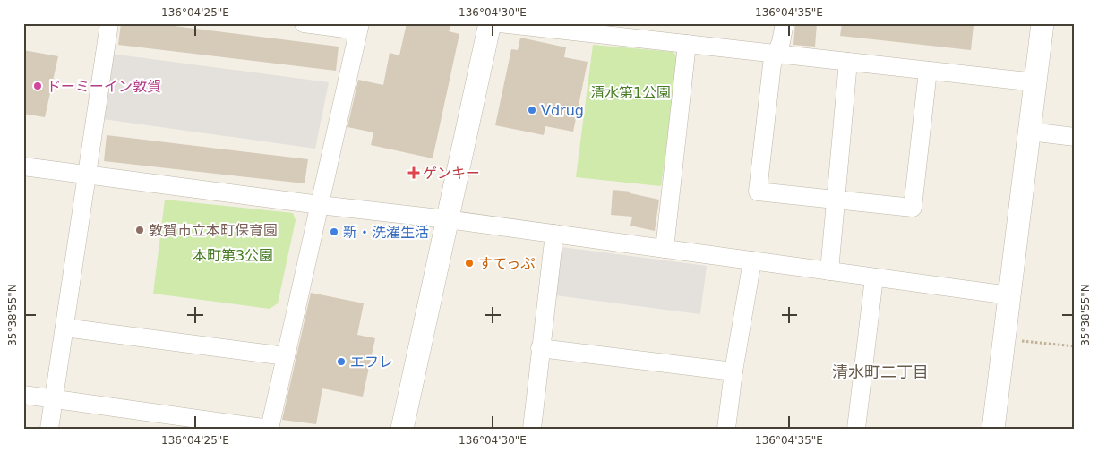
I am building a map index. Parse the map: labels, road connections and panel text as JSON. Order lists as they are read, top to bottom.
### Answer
{
  "districts": ["清水町二丁目"],
  "parks": ["清水第1公園", "本町第3公園"],
  "places": {
    "other": [
      "ドーミーイン敦賀",
      "Vdrug",
      "敦賀市立本町保育園",
      "新・洗濯生活",
      "すてっぷ",
      "エフレ"
    ],
    "health": ["ゲンキー"]
  },
  "coordinates": [
    "136°04'25\"E",
    "136°04'30\"E",
    "136°04'35\"E",
    "35°38'55\"N"
  ]
}
